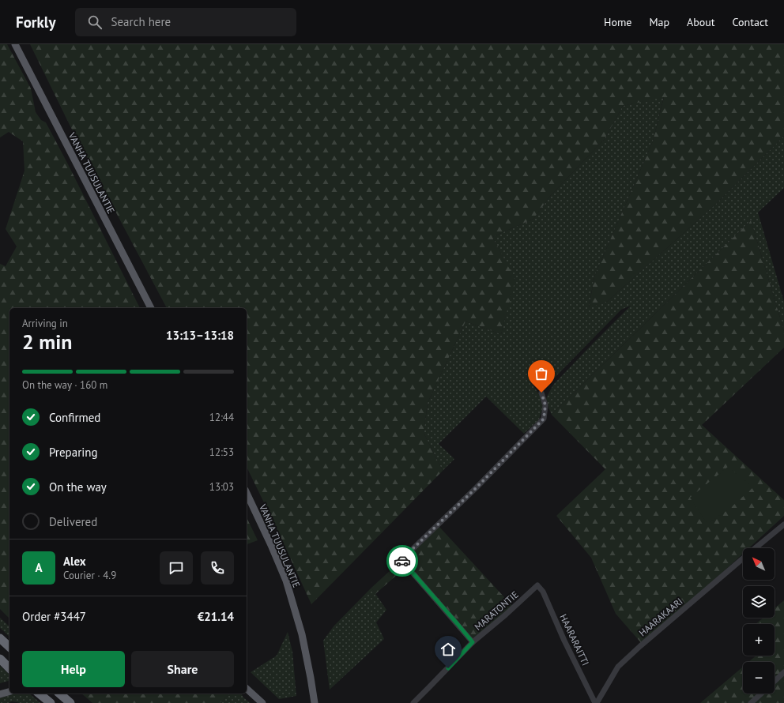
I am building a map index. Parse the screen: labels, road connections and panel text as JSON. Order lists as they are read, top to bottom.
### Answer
{
  "streets": {
    "main road": ["VANHA TUUSULANTIE"],
    "street": ["MARATONTIE", "HAARAKAARI", "HAARARAITTI"]
  },
  "crossings": [
    ["MARATONTIE", "HAARARAITTI"],
    ["HAARAKAARI", "HAARARAITTI"]
  ],
  "north": "top left",
  "page": {
    "header": "Forkly",
    "search": "Search here",
    "nav": [
      "Home",
      "Map",
      "About",
      "Contact"
    ],
    "heading": ["2 min", "Arriving in", "13:13–13:18"],
    "panel": [
      "Alex",
      "Courier · 4.9",
      "Order #3447",
      "€21.14"
    ],
    "bar": "On the way · 160 m",
    "list": [
      ["Confirmed", "12:44"],
      ["Preparing", "12:53"],
      ["On the way", "13:03"],
      "Delivered"
    ],
    "map_buttons": ["+", "−"],
    "round": "A",
    "buttons": ["Help", "Share"]
  }
}
